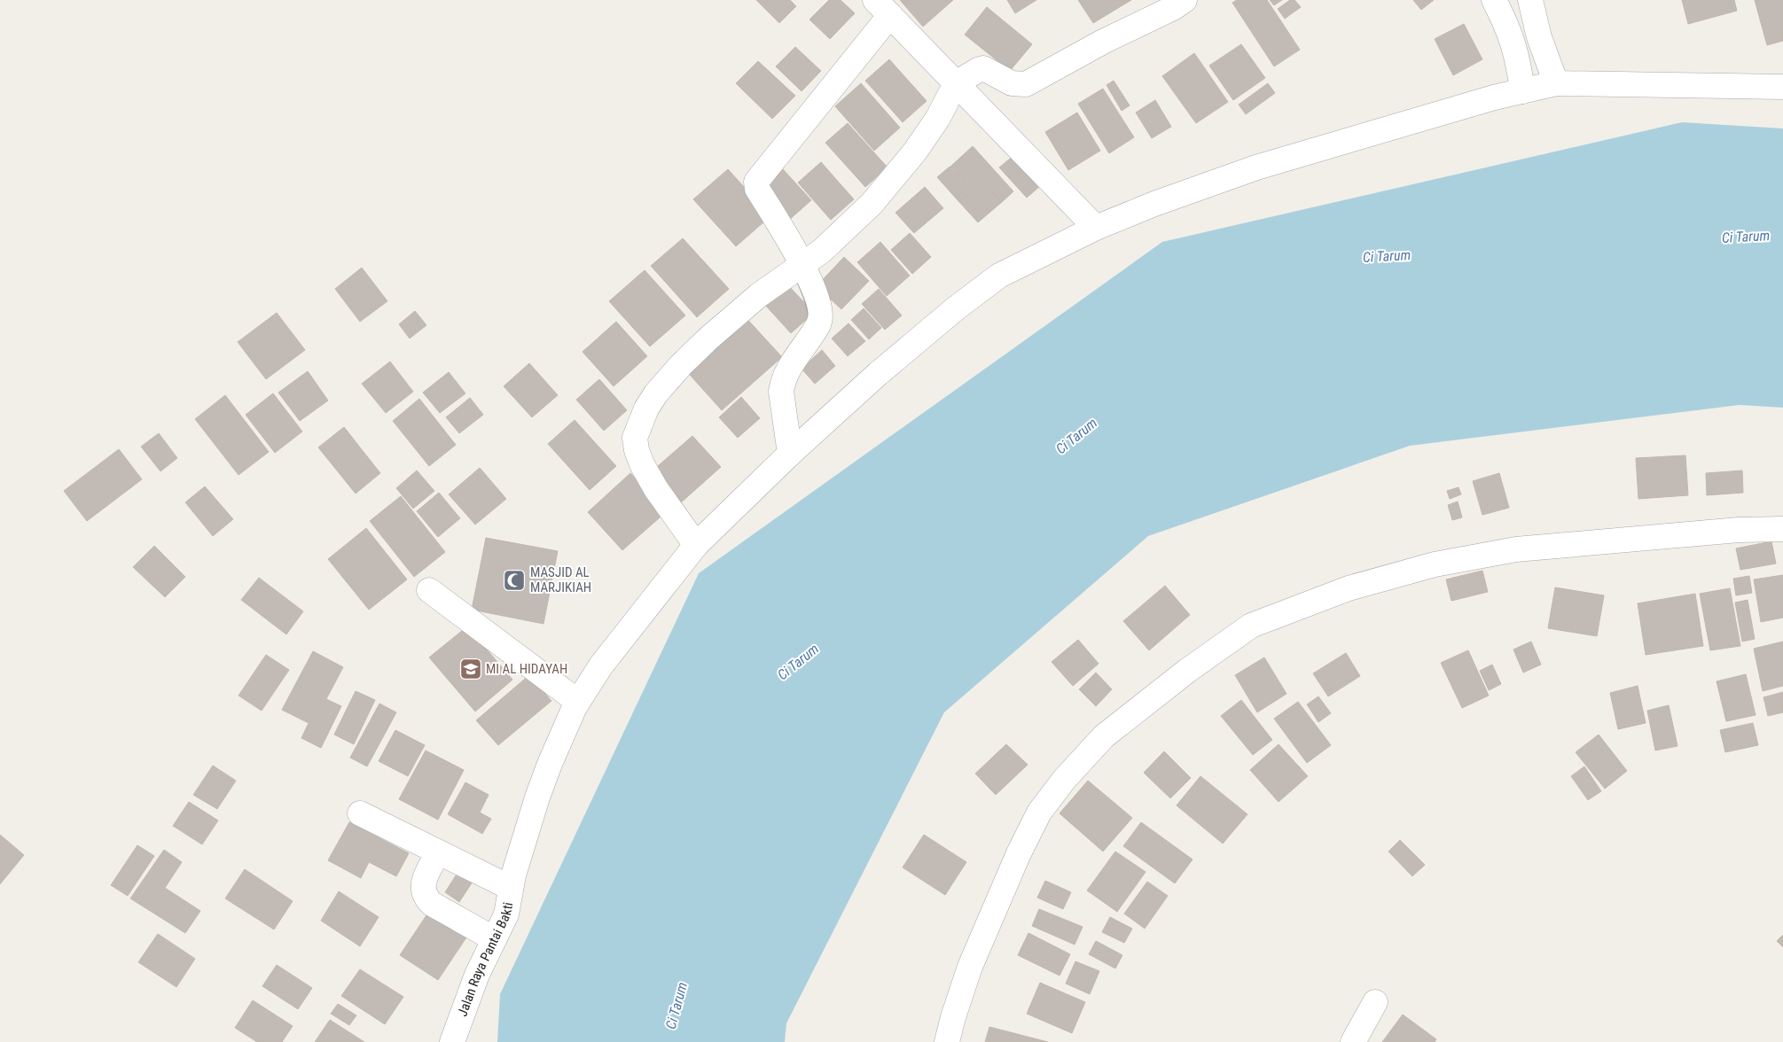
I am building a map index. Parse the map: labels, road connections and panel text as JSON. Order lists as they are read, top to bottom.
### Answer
{
  "streets": {
    "street": ["Jalan Raya Pantai Bakti"]
  },
  "water": ["Ci Tarum"],
  "places": {
    "mosque": ["MASJID AL MARJIKIAH"],
    "school or university": ["MI AL HIDAYAH"]
  }
}
